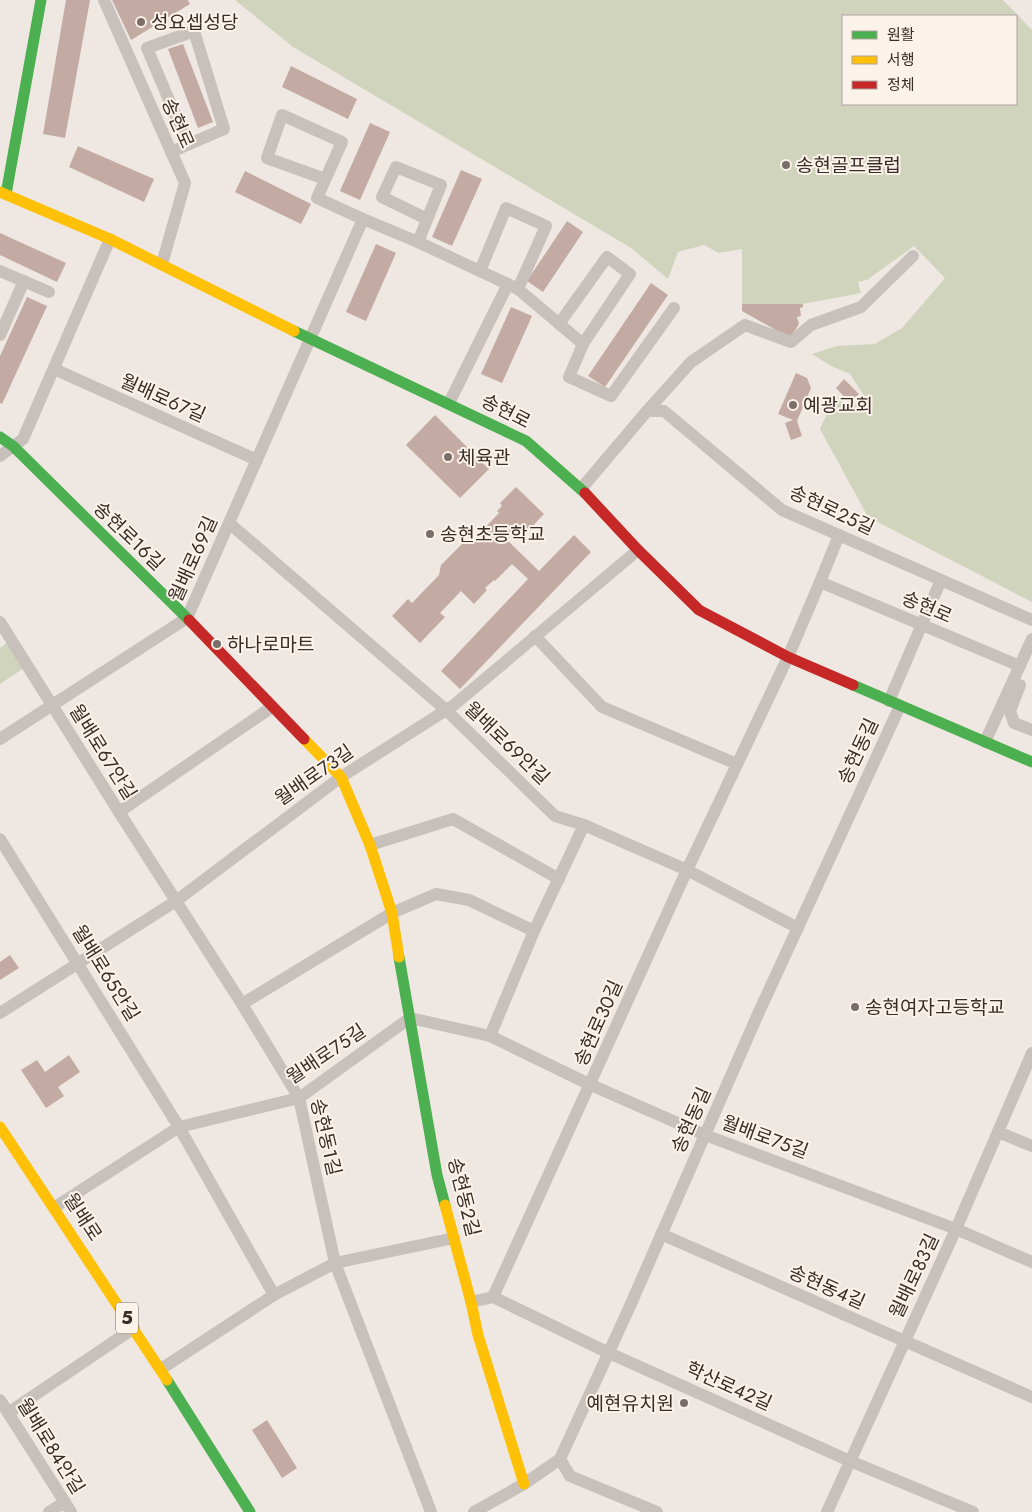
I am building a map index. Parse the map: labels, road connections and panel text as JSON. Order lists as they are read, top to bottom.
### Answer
{
  "streets": {
    "main road": [
      "송현로",
      "송현로16길",
      "송현동2길",
      "월배로",
      "5"
    ],
    "street": [
      "월배로67길",
      "송현로25길",
      "월배로69길",
      "월배로69안길",
      "송현동길",
      "월배로67안길",
      "월배로73길",
      "월배로65안길",
      "송현로30길",
      "월배로75길",
      "송현동1길",
      "월배로83길",
      "송현동4길",
      "학산로42길",
      "월배로84안길"
    ]
  },
  "crossings": [
    ["송현로", "월배로69길"],
    ["송현로", "송현동길"],
    ["송현로", "월배로73길"],
    ["송현로", "송현로30길"],
    ["월배로67길", "월배로69길"],
    ["송현로25길", "송현동길"],
    ["송현로16길", "월배로69길"],
    ["송현로16길", "월배로73길"],
    ["송현로16길", "송현동2길"],
    ["월배로69길", "월배로69안길"],
    ["월배로69길", "월배로67안길"],
    ["월배로69안길", "송현동길"],
    ["월배로69안길", "월배로73길"],
    ["월배로69안길", "송현로30길"],
    ["송현동길", "월배로75길"],
    ["송현동길", "송현동4길"],
    ["송현동길", "학산로42길"],
    ["월배로67안길", "월배로73길"],
    ["월배로67안길", "송현동1길"],
    ["월배로73길", "월배로65안길"],
    ["월배로73길", "송현동1길"],
    ["월배로73길", "송현동2길"],
    ["월배로65안길", "월배로75길"],
    ["송현로30길", "월배로75길"],
    ["송현로30길", "학산로42길"],
    ["월배로75길", "송현동1길"],
    ["월배로75길", "송현동2길"],
    ["월배로75길", "월배로"],
    ["월배로75길", "월배로83길"],
    ["월배로83길", "송현동4길"],
    ["월배로83길", "학산로42길"]
  ],
  "places": [
    "성요셉성당",
    "송현골프클럽",
    "예광교회",
    "체육관",
    "송현초등학교",
    "하나로마트",
    "송현여자고등학교",
    "예현유치원"
  ],
  "legend": ["원활", "서행", "정체"]
}
